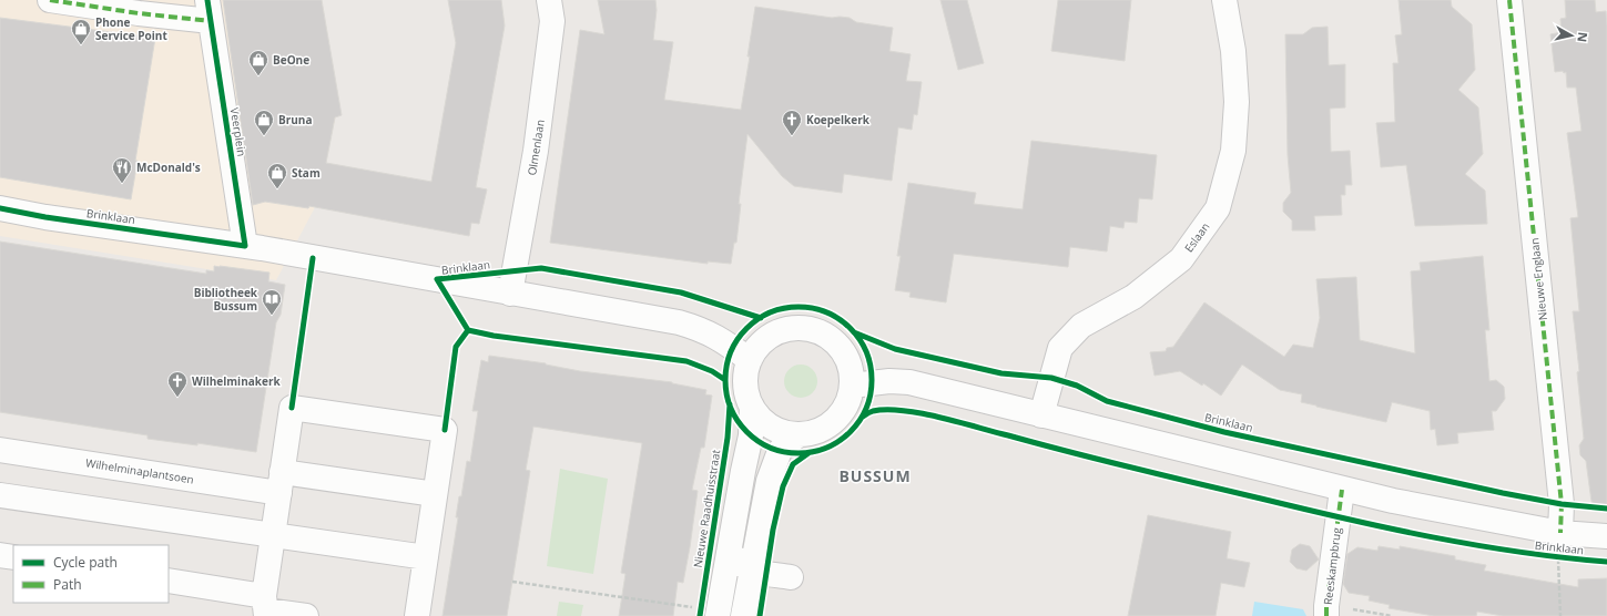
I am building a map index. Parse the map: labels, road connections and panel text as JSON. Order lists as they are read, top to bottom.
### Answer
{
  "streets": {
    "street": [
      "Veerplein",
      "Olmenlaan",
      "Brinklaan",
      "Eslaan",
      "Nieuwe Englaan",
      "Wilhelminaplantsoen",
      "Reeskampbrug"
    ],
    "cycle path": ["Nieuwe Raadhuisstraat"]
  },
  "crossings": [
    ["Veerplein", "Brinklaan"],
    ["Olmenlaan", "Brinklaan"],
    ["Brinklaan", "Eslaan"],
    ["Brinklaan", "Nieuwe Englaan"],
    ["Brinklaan", "Reeskampbrug"]
  ],
  "districts": ["BUSSUM"],
  "places": {
    "shop": [
      "Phone Service Point",
      "BeOne",
      "Bruna",
      "Stam"
    ],
    "church": ["Koepelkerk", "Wilhelminakerk"],
    "restaurant": ["McDonald's"],
    "library": ["Bibliotheek Bussum"]
  },
  "legend": ["Cycle path", "Path"],
  "north": "right"
}
